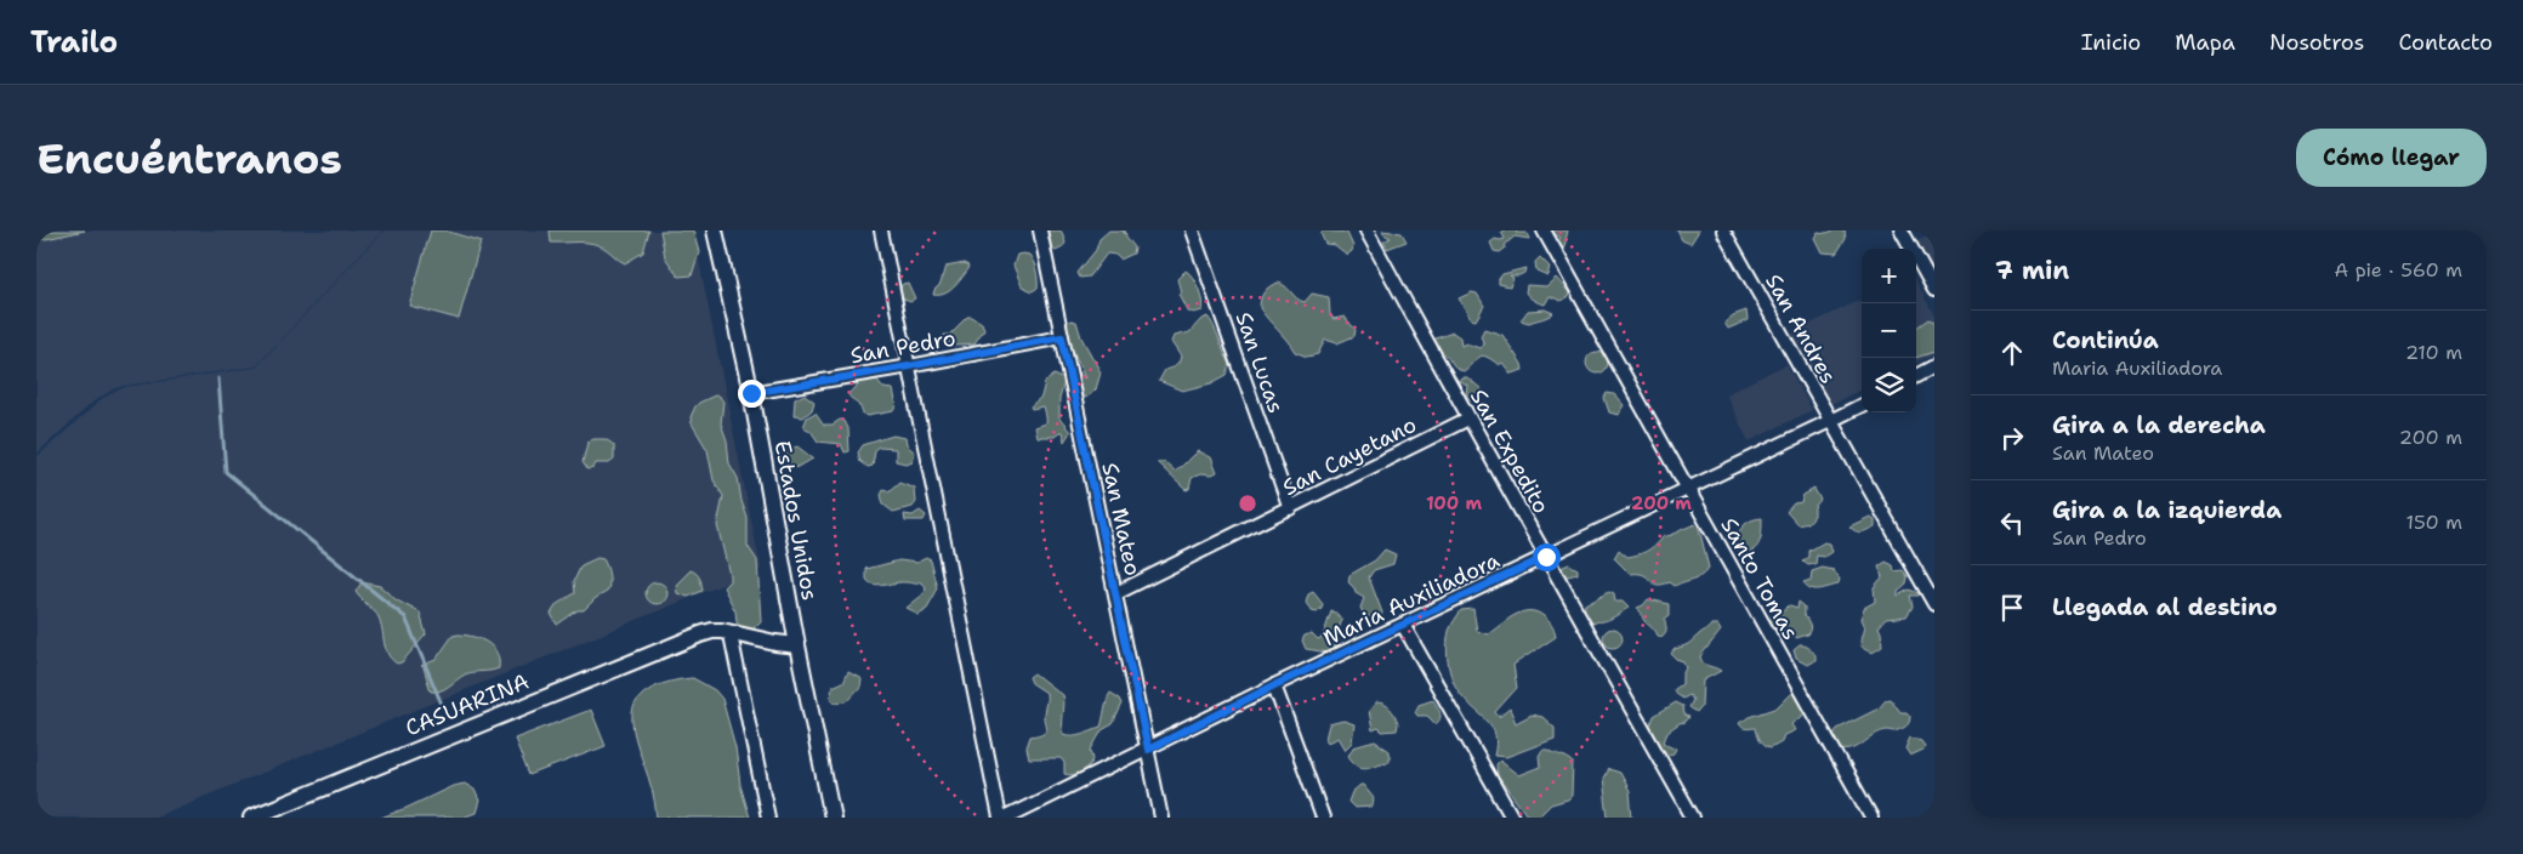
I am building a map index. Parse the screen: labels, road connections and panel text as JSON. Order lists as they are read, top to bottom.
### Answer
{
  "streets": {
    "street": [
      "San Andres",
      "San Pedro",
      "San Lucas",
      "San Expedito",
      "San Cayetano",
      "San Mateo",
      "Estados Unidos",
      "Santo Tomas",
      "Maria Auxiliadora",
      "CASUARINA"
    ]
  },
  "crossings": [
    ["San Andres", "Maria Auxiliadora"],
    ["San Pedro", "San Mateo"],
    ["San Pedro", "Estados Unidos"],
    ["San Lucas", "San Cayetano"],
    ["San Expedito", "San Cayetano"],
    ["San Expedito", "Maria Auxiliadora"],
    ["San Cayetano", "San Mateo"],
    ["San Mateo", "Maria Auxiliadora"],
    ["Santo Tomas", "Maria Auxiliadora"]
  ],
  "page": {
    "header": "Trailo",
    "nav": [
      "Inicio",
      "Mapa",
      "Nosotros",
      "Contacto"
    ],
    "buttons": "Cómo llegar",
    "title": "Encuéntranos",
    "heading": ["7 min", "A pie · 560 m"],
    "map_buttons": ["+", "−"],
    "list": [
      ["Continúa", "Maria Auxiliadora", "210 m"],
      ["Gira a la derecha", "San Mateo", "200 m"],
      ["Gira a la izquierda", "San Pedro", "150 m"],
      "Llegada al destino"
    ]
  },
  "rings": ["100 m", "200 m"]
}
